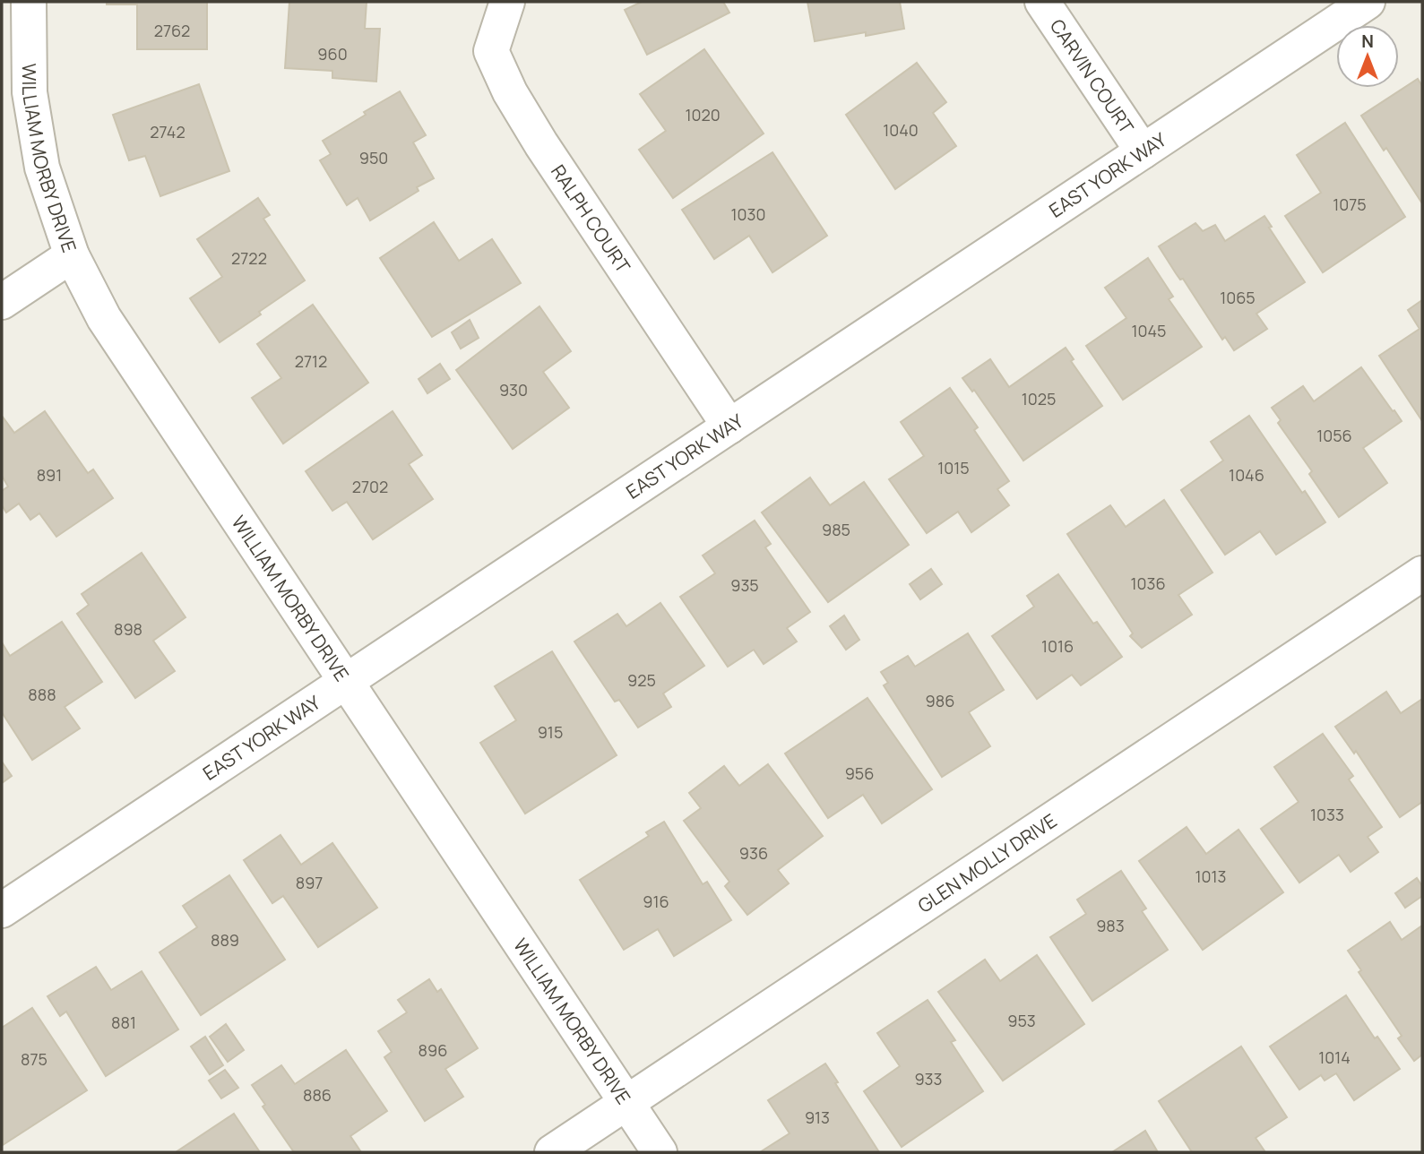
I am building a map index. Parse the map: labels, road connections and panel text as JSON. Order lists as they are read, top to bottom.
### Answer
{
  "streets": {
    "street": [
      "CARVIN COURT",
      "WILLIAM MORBY DRIVE",
      "EAST YORK WAY",
      "RALPH COURT",
      "GLEN MOLLY DRIVE"
    ]
  },
  "crossings": [
    ["CARVIN COURT", "EAST YORK WAY"],
    ["WILLIAM MORBY DRIVE", "EAST YORK WAY"],
    ["WILLIAM MORBY DRIVE", "GLEN MOLLY DRIVE"],
    ["EAST YORK WAY", "RALPH COURT"]
  ],
  "house_numbers": [
    "2762",
    "960",
    "1020",
    "1040",
    "2742",
    "950",
    "1075",
    "1030",
    "2722",
    "1065",
    "1045",
    "2712",
    "930",
    "1025",
    "1056",
    "1015",
    "891",
    "1046",
    "2702",
    "985",
    "1036",
    "935",
    "898",
    "1016",
    "925",
    "888",
    "986",
    "915",
    "956",
    "1033",
    "936",
    "1013",
    "897",
    "916",
    "983",
    "889",
    "953",
    "881",
    "896",
    "1014",
    "875",
    "933",
    "886",
    "913"
  ],
  "north": "top"
}
